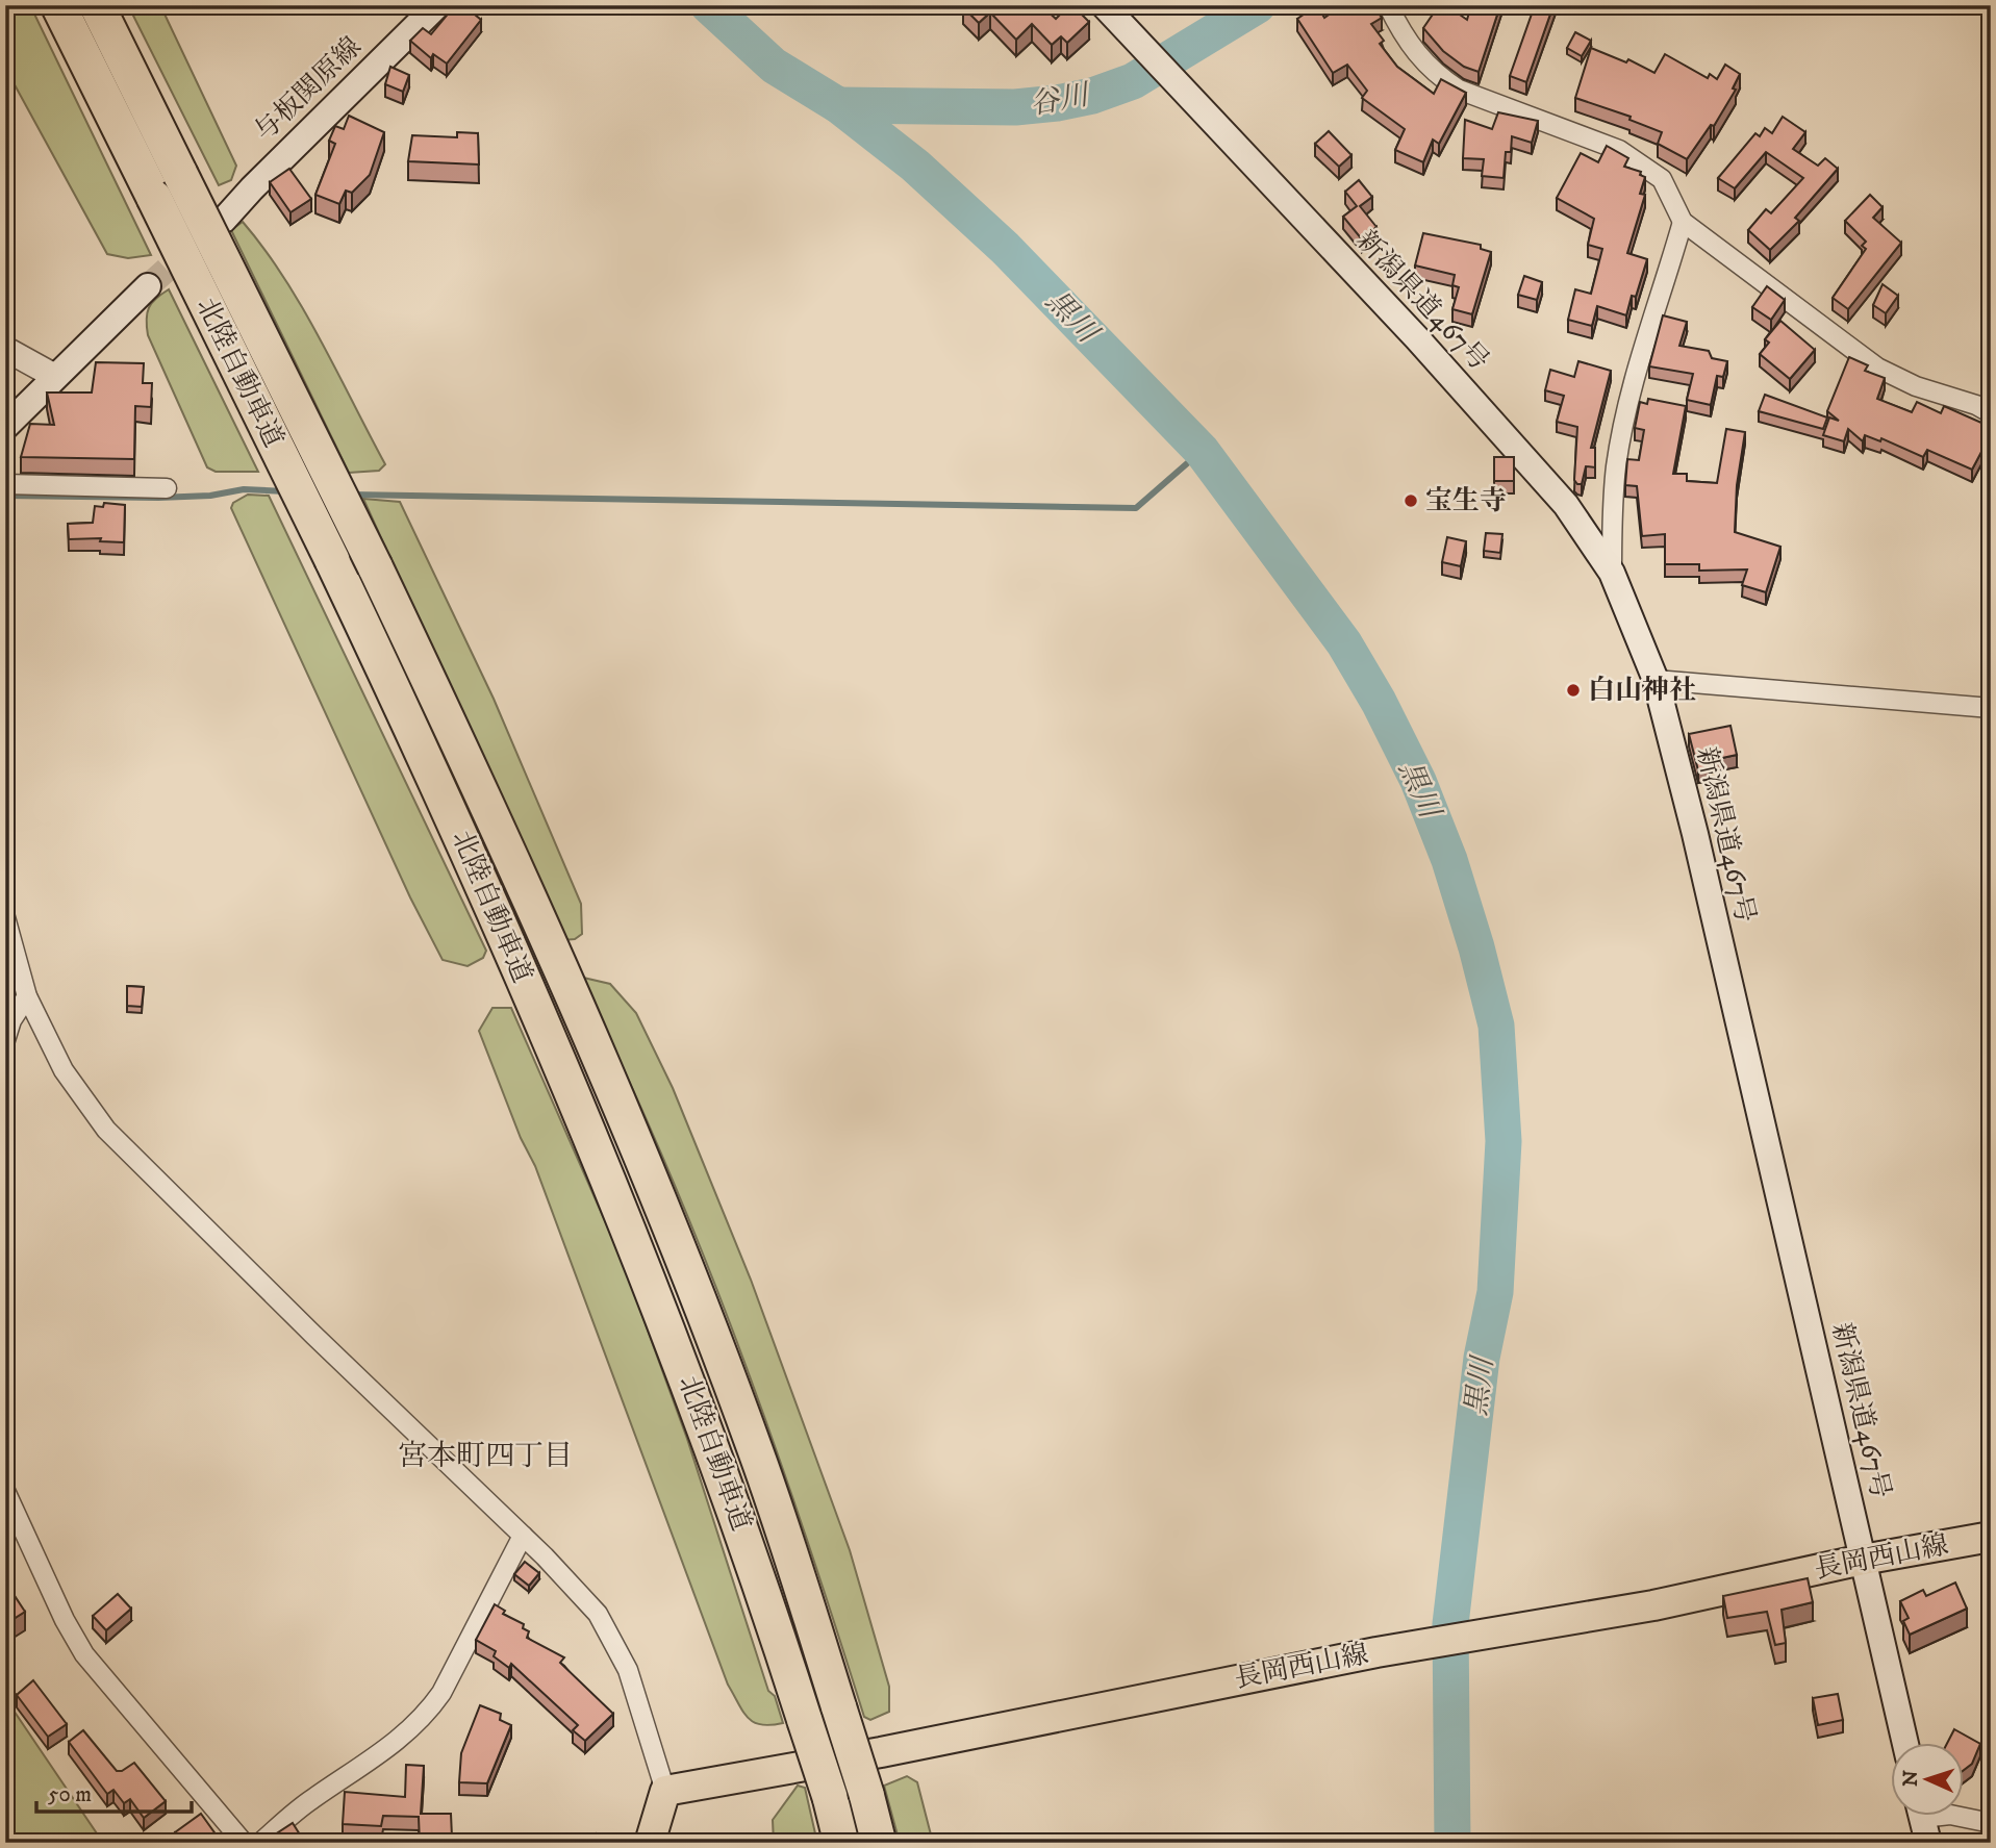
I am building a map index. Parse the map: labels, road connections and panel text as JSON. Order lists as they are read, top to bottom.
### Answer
{
  "streets": {
    "highway": ["北陸自動車道"],
    "main road": ["与板関原線", "新潟県道467号", "長岡西山線"]
  },
  "crossings": [
    ["新潟県道467号", "長岡西山線"]
  ],
  "districts": ["宮本町四丁目"],
  "water": ["谷川", "黒川"],
  "places": ["宝生寺", "白山神社"],
  "scale_bar": "50 m",
  "north": "left"
}
